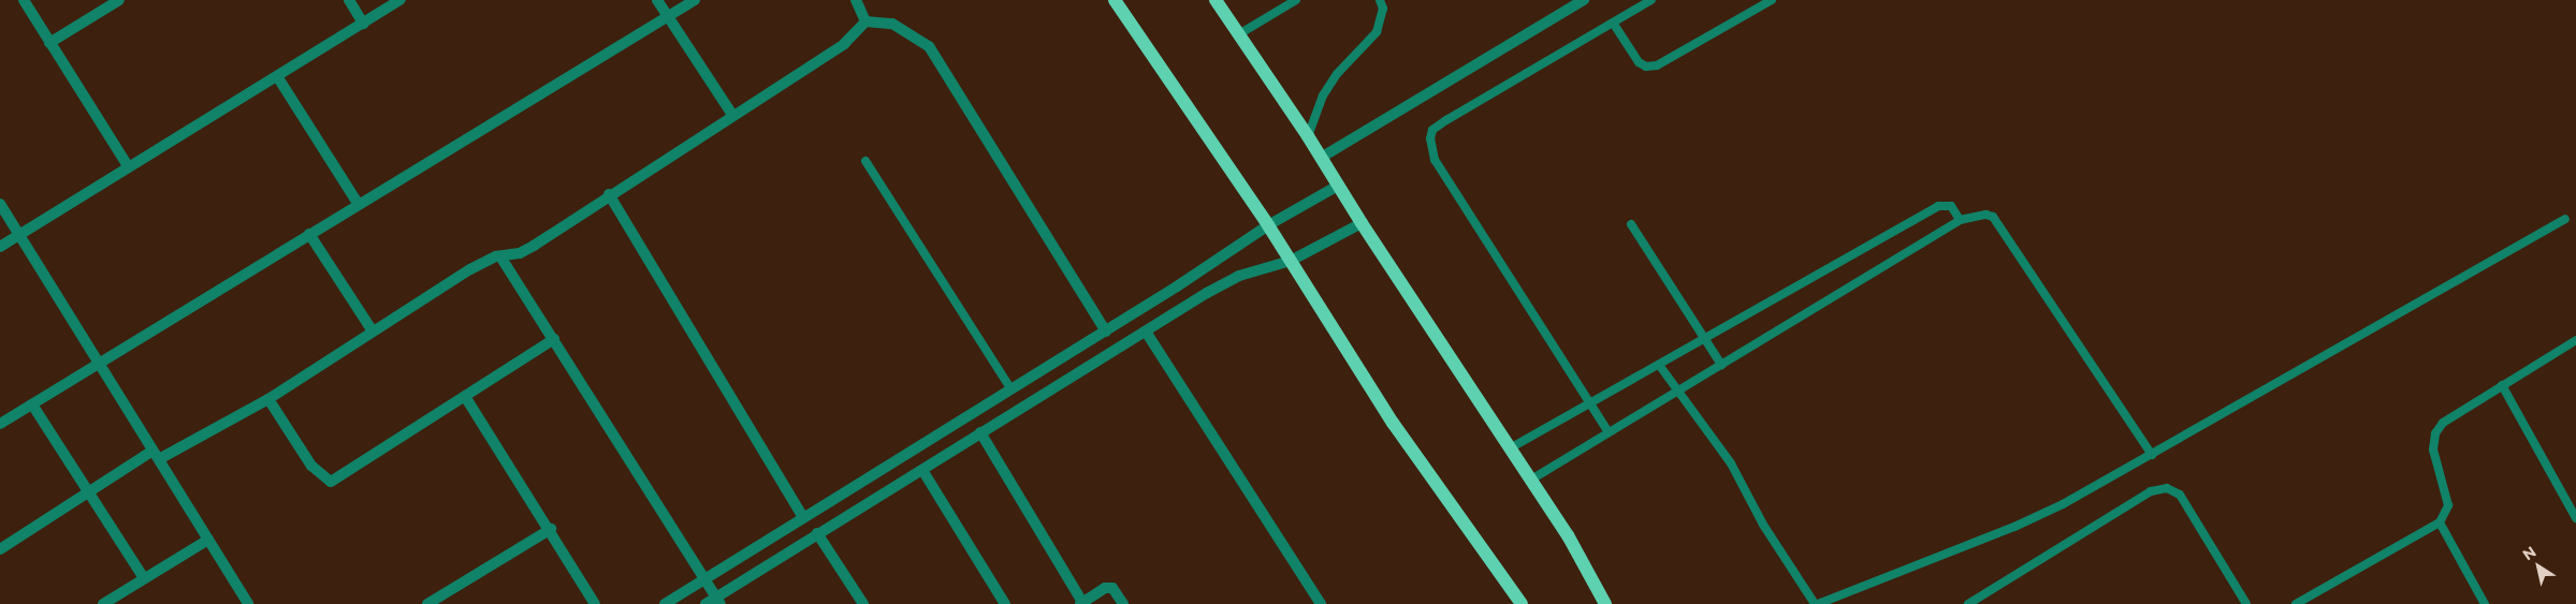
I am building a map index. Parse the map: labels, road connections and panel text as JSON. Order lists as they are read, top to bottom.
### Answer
{
  "north": "top left"
}
